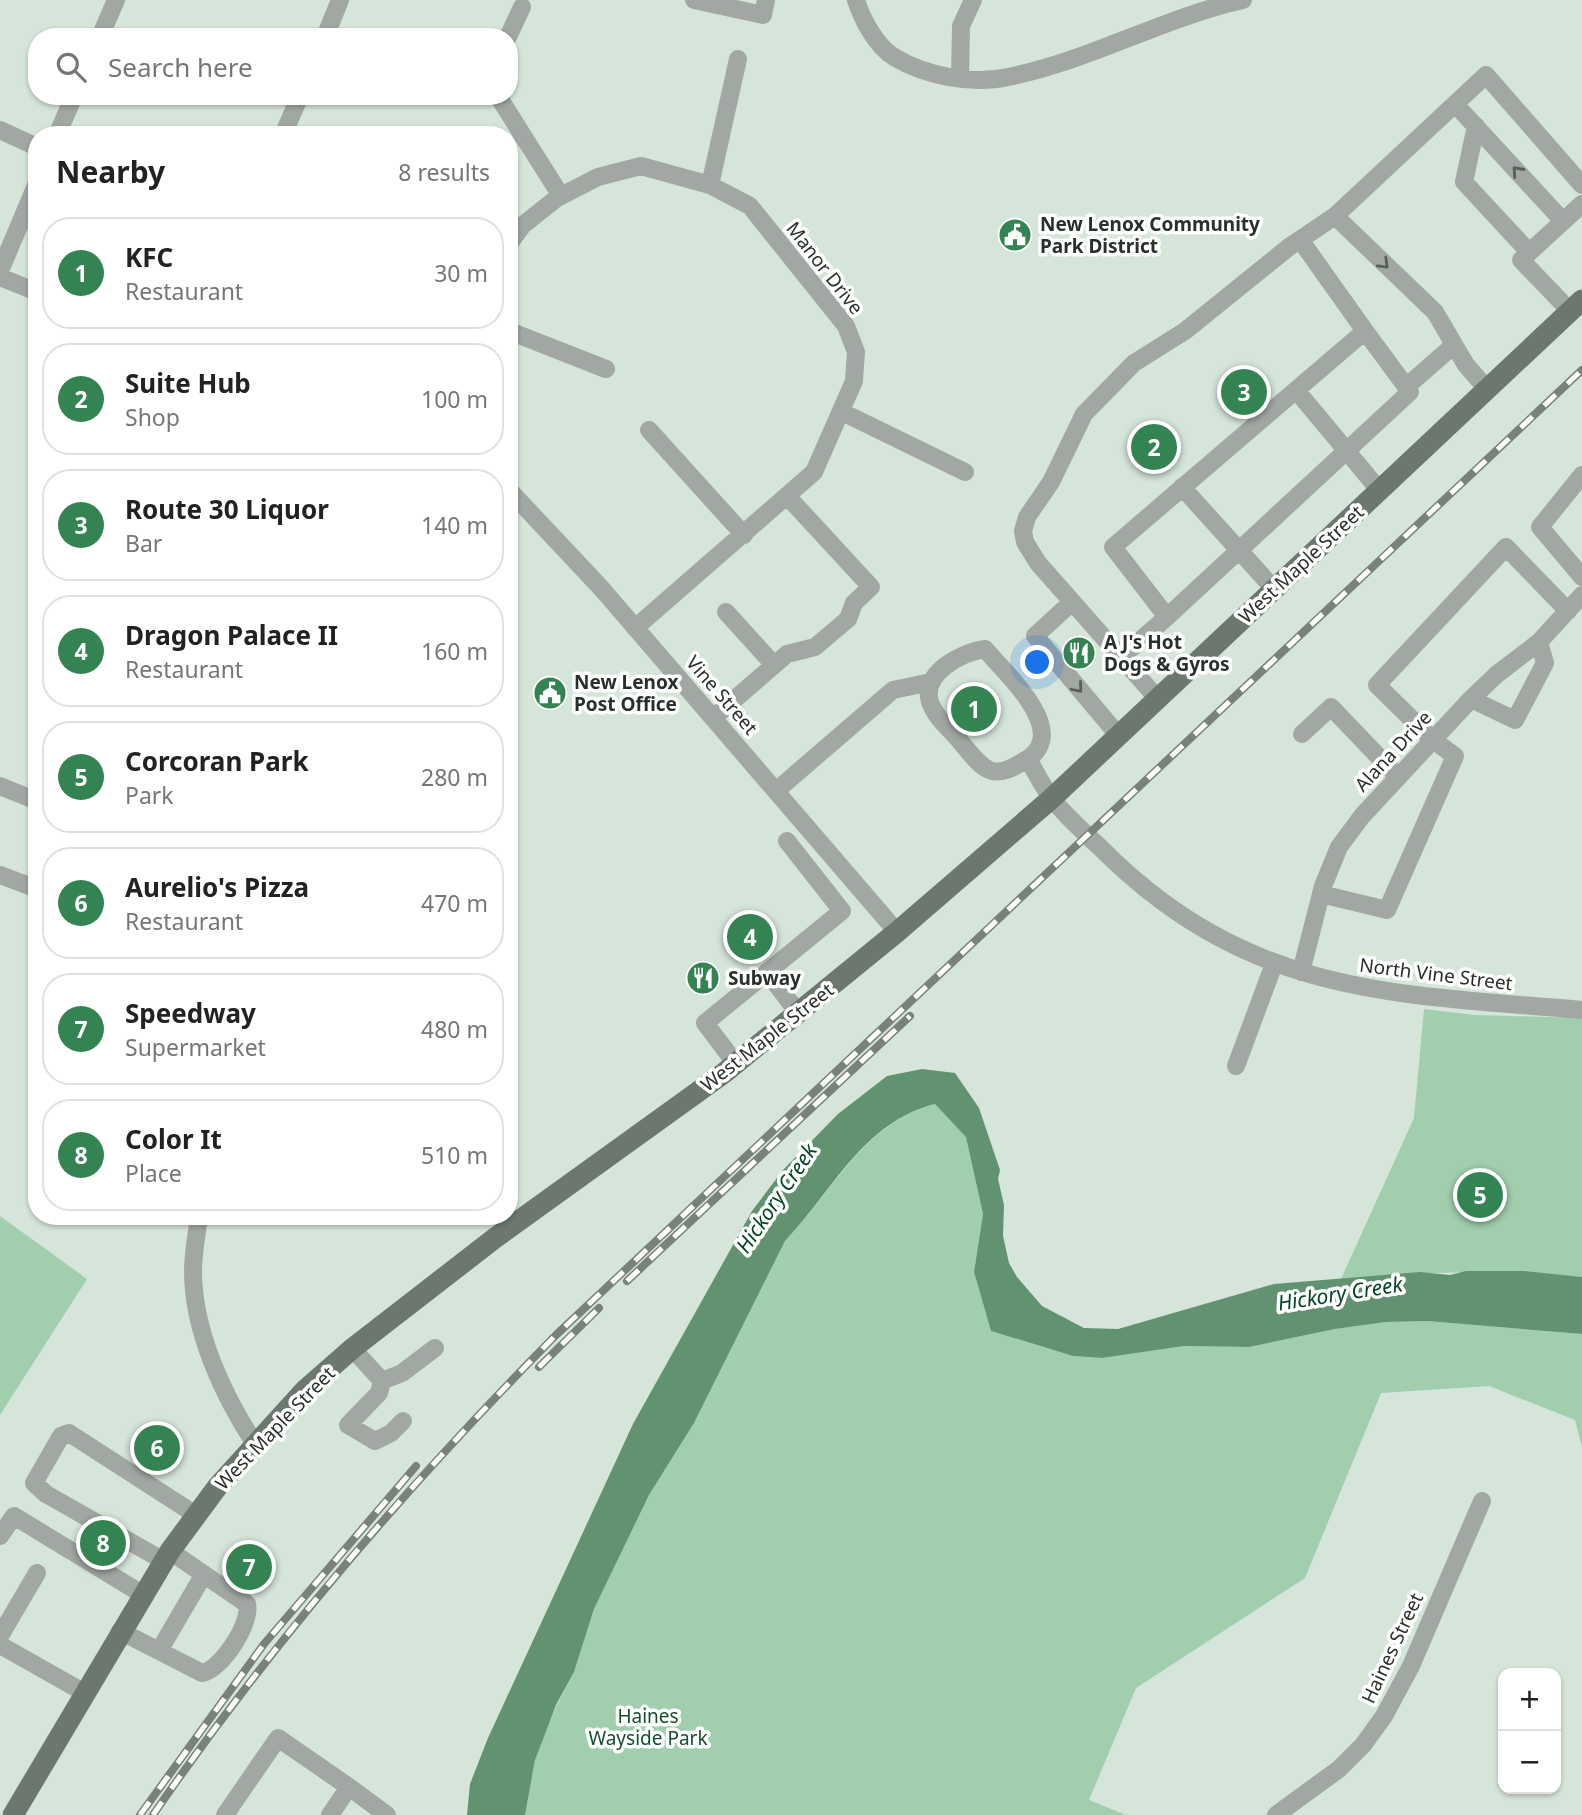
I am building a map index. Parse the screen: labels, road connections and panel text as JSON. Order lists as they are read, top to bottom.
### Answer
{
  "streets": {
    "main road": ["West Maple Street"],
    "street": [
      "Manor Drive",
      "Vine Street",
      "Alana Drive",
      "North Vine Street",
      "Haines Street"
    ]
  },
  "crossings": [
    ["Manor Drive", "Vine Street"],
    ["West Maple Street", "Vine Street"],
    ["West Maple Street", "North Vine Street"],
    ["Alana Drive", "North Vine Street"]
  ],
  "water": ["Hickory Creek"],
  "parks": ["Haines Wayside Park"],
  "places": {
    "public building": ["New Lenox Community Park District", "New Lenox Post Office"],
    "restaurant": ["A J's Hot Dogs & Gyros", "Subway"]
  },
  "page": {
    "search": "Search here",
    "heading": ["Nearby", "8 results"],
    "list": [
      {
        "mark": "1",
        "name": "KFC",
        "note": "Restaurant",
        "value": "30 m"
      },
      {
        "mark": "2",
        "name": "Suite Hub",
        "note": "Shop",
        "value": "100 m"
      },
      {
        "mark": "3",
        "name": "Route 30 Liquor",
        "note": "Bar",
        "value": "140 m"
      },
      {
        "mark": "4",
        "name": "Dragon Palace II",
        "note": "Restaurant",
        "value": "160 m"
      },
      {
        "mark": "5",
        "name": "Corcoran Park",
        "note": "Park",
        "value": "280 m"
      },
      {
        "mark": "6",
        "name": "Aurelio's Pizza",
        "note": "Restaurant",
        "value": "470 m"
      },
      {
        "mark": "7",
        "name": "Speedway",
        "note": "Supermarket",
        "value": "480 m"
      },
      {
        "mark": "8",
        "name": "Color It",
        "note": "Place",
        "value": "510 m"
      }
    ],
    "pins": [
      "3",
      "2",
      "1",
      "4",
      "5",
      "6",
      "8",
      "7"
    ],
    "map_buttons": ["+", "−"]
  }
}
